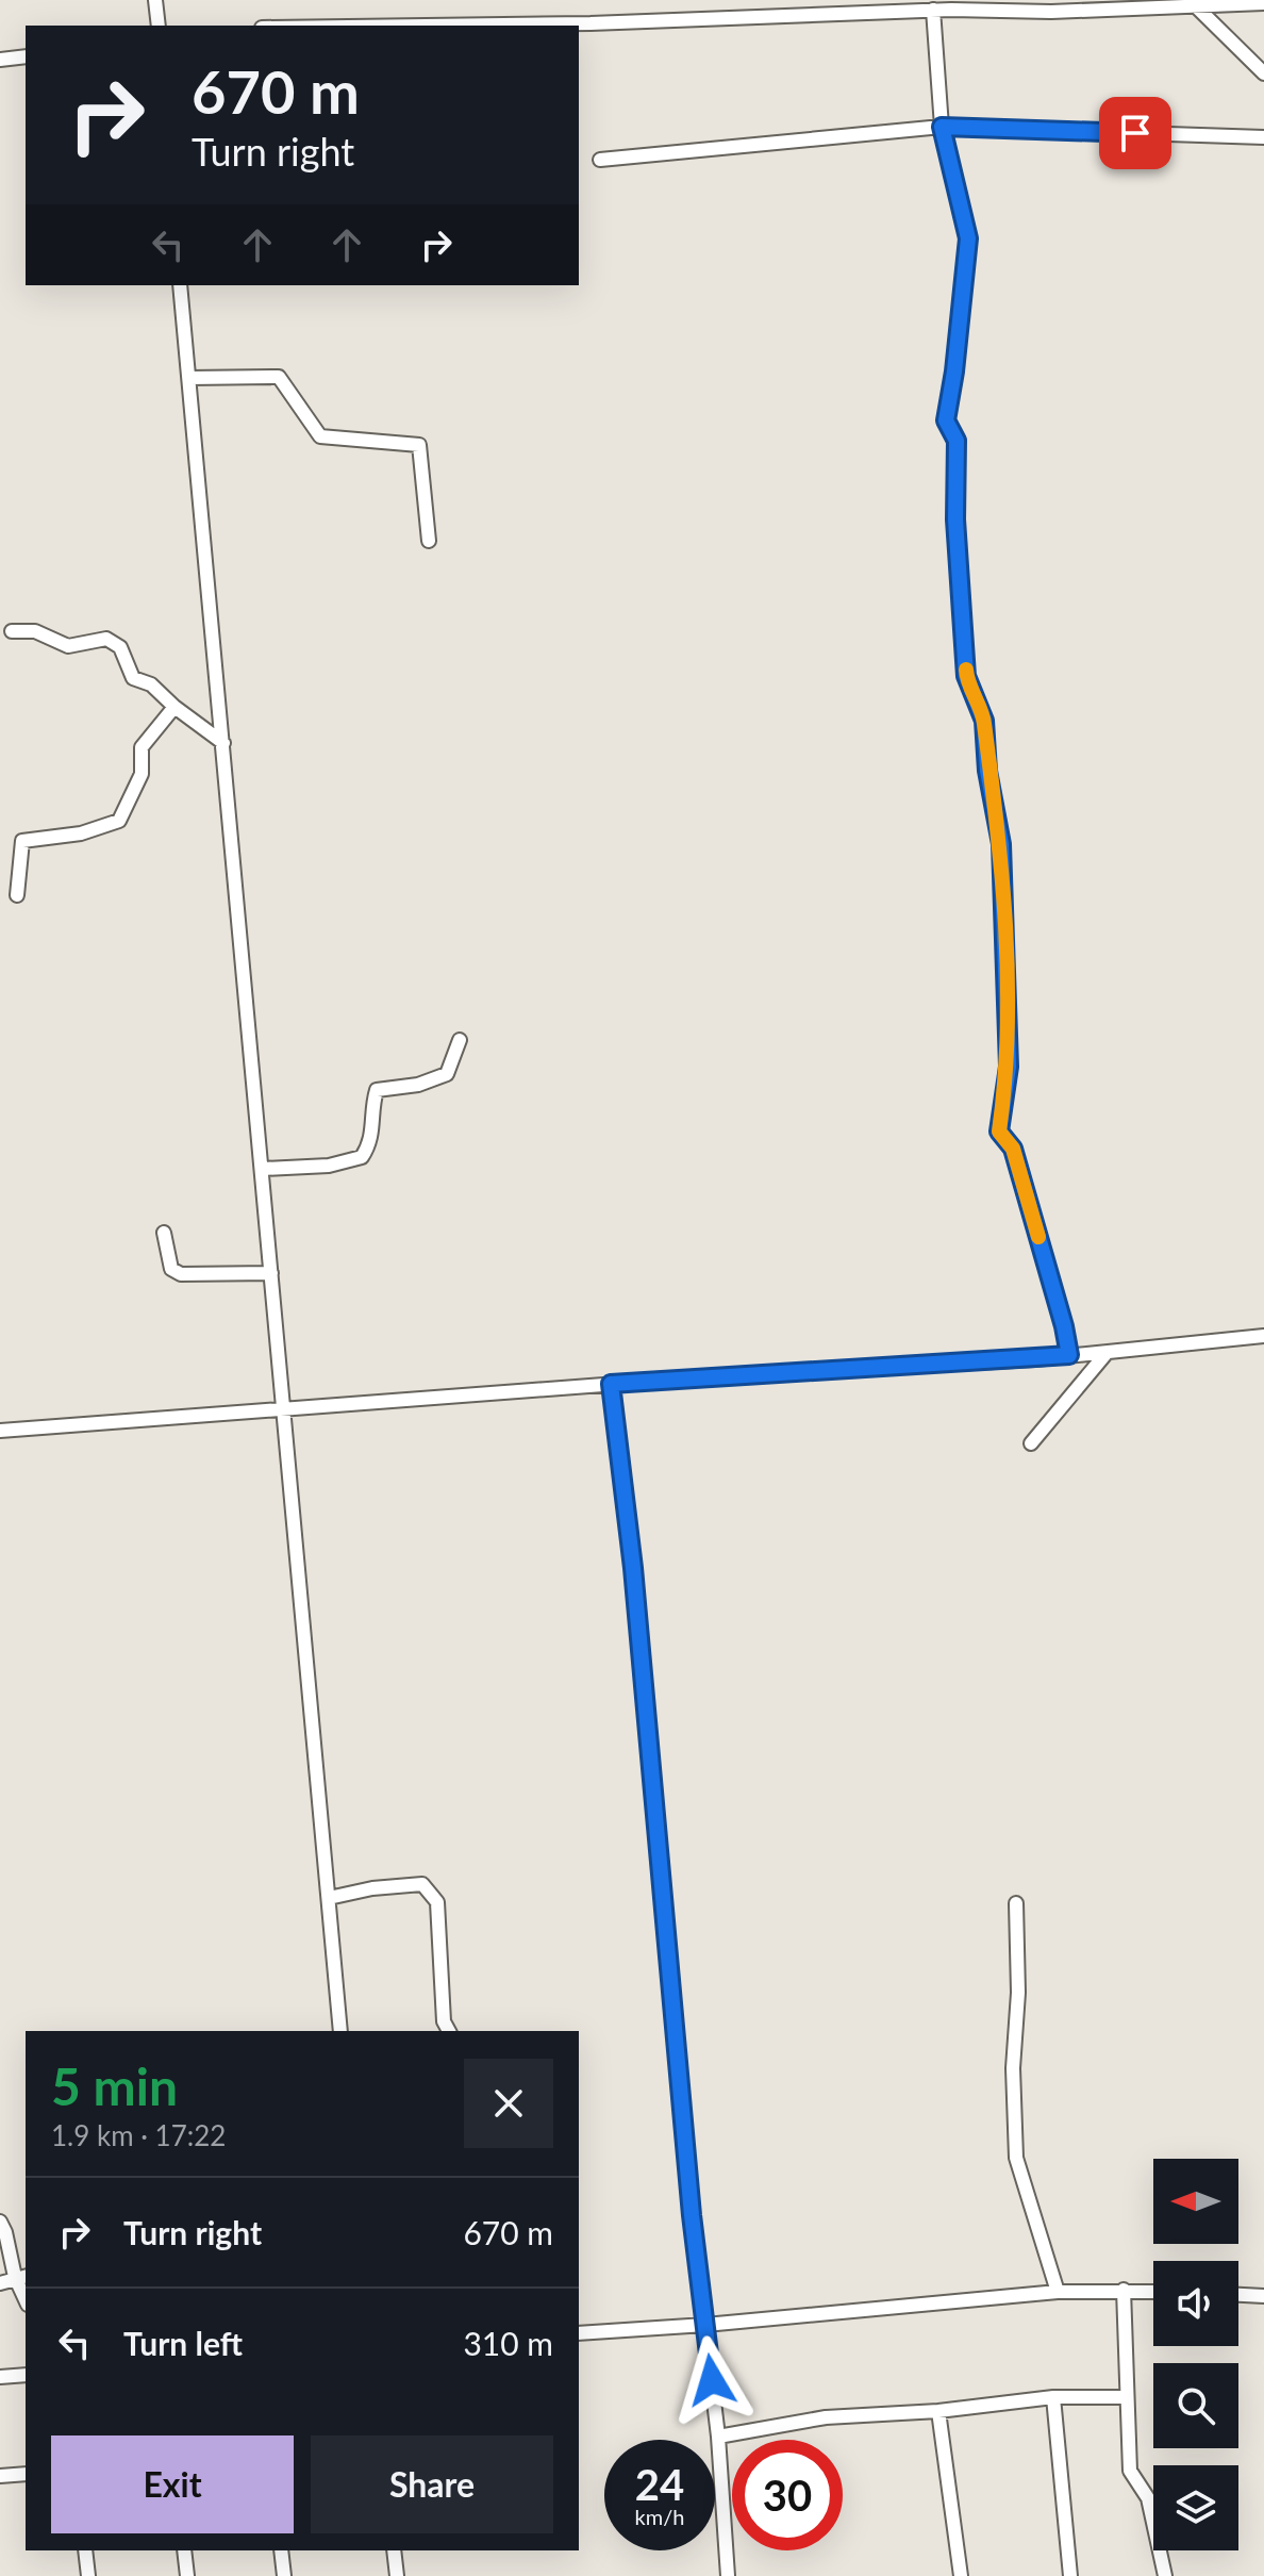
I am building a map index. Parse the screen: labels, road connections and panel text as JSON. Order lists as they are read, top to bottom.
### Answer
{
  "north": "left",
  "page": {
    "turn": ["670 m", "Turn right"],
    "heading": ["5 min", "1.9 km · 17:22"],
    "list": [
      {
        "name": "Turn right",
        "value": "670 m"
      },
      {
        "name": "Turn left",
        "value": "310 m"
      }
    ],
    "buttons": ["Exit", "Share"],
    "speed": "24 km/h",
    "limit": "30"
  }
}
